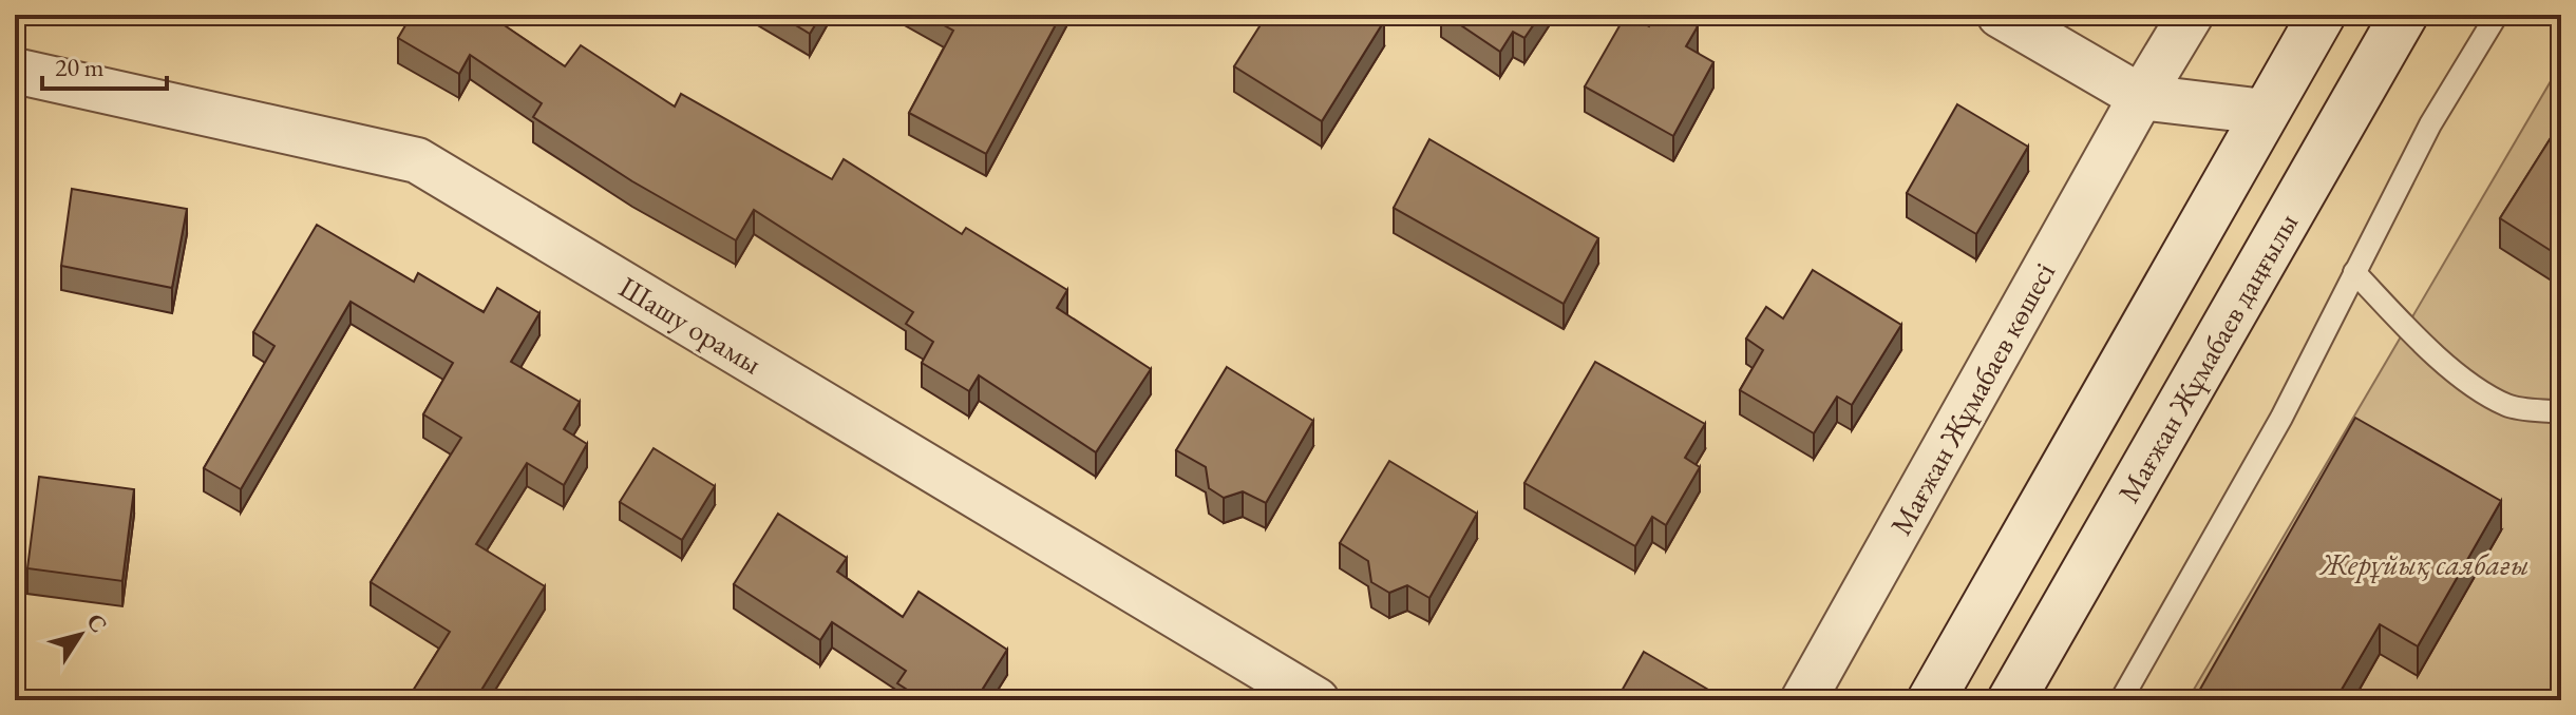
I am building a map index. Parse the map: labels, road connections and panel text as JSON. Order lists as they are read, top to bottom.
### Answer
{
  "streets": {
    "main road": ["Мағжан Жұмабаев даңғылы"],
    "street": ["Шашу орамы", "Мағжан Жұмабаев көшесі"]
  },
  "parks": ["Жерұйық саябағы"],
  "scale_bar": "20 m",
  "north": "top right"
}
